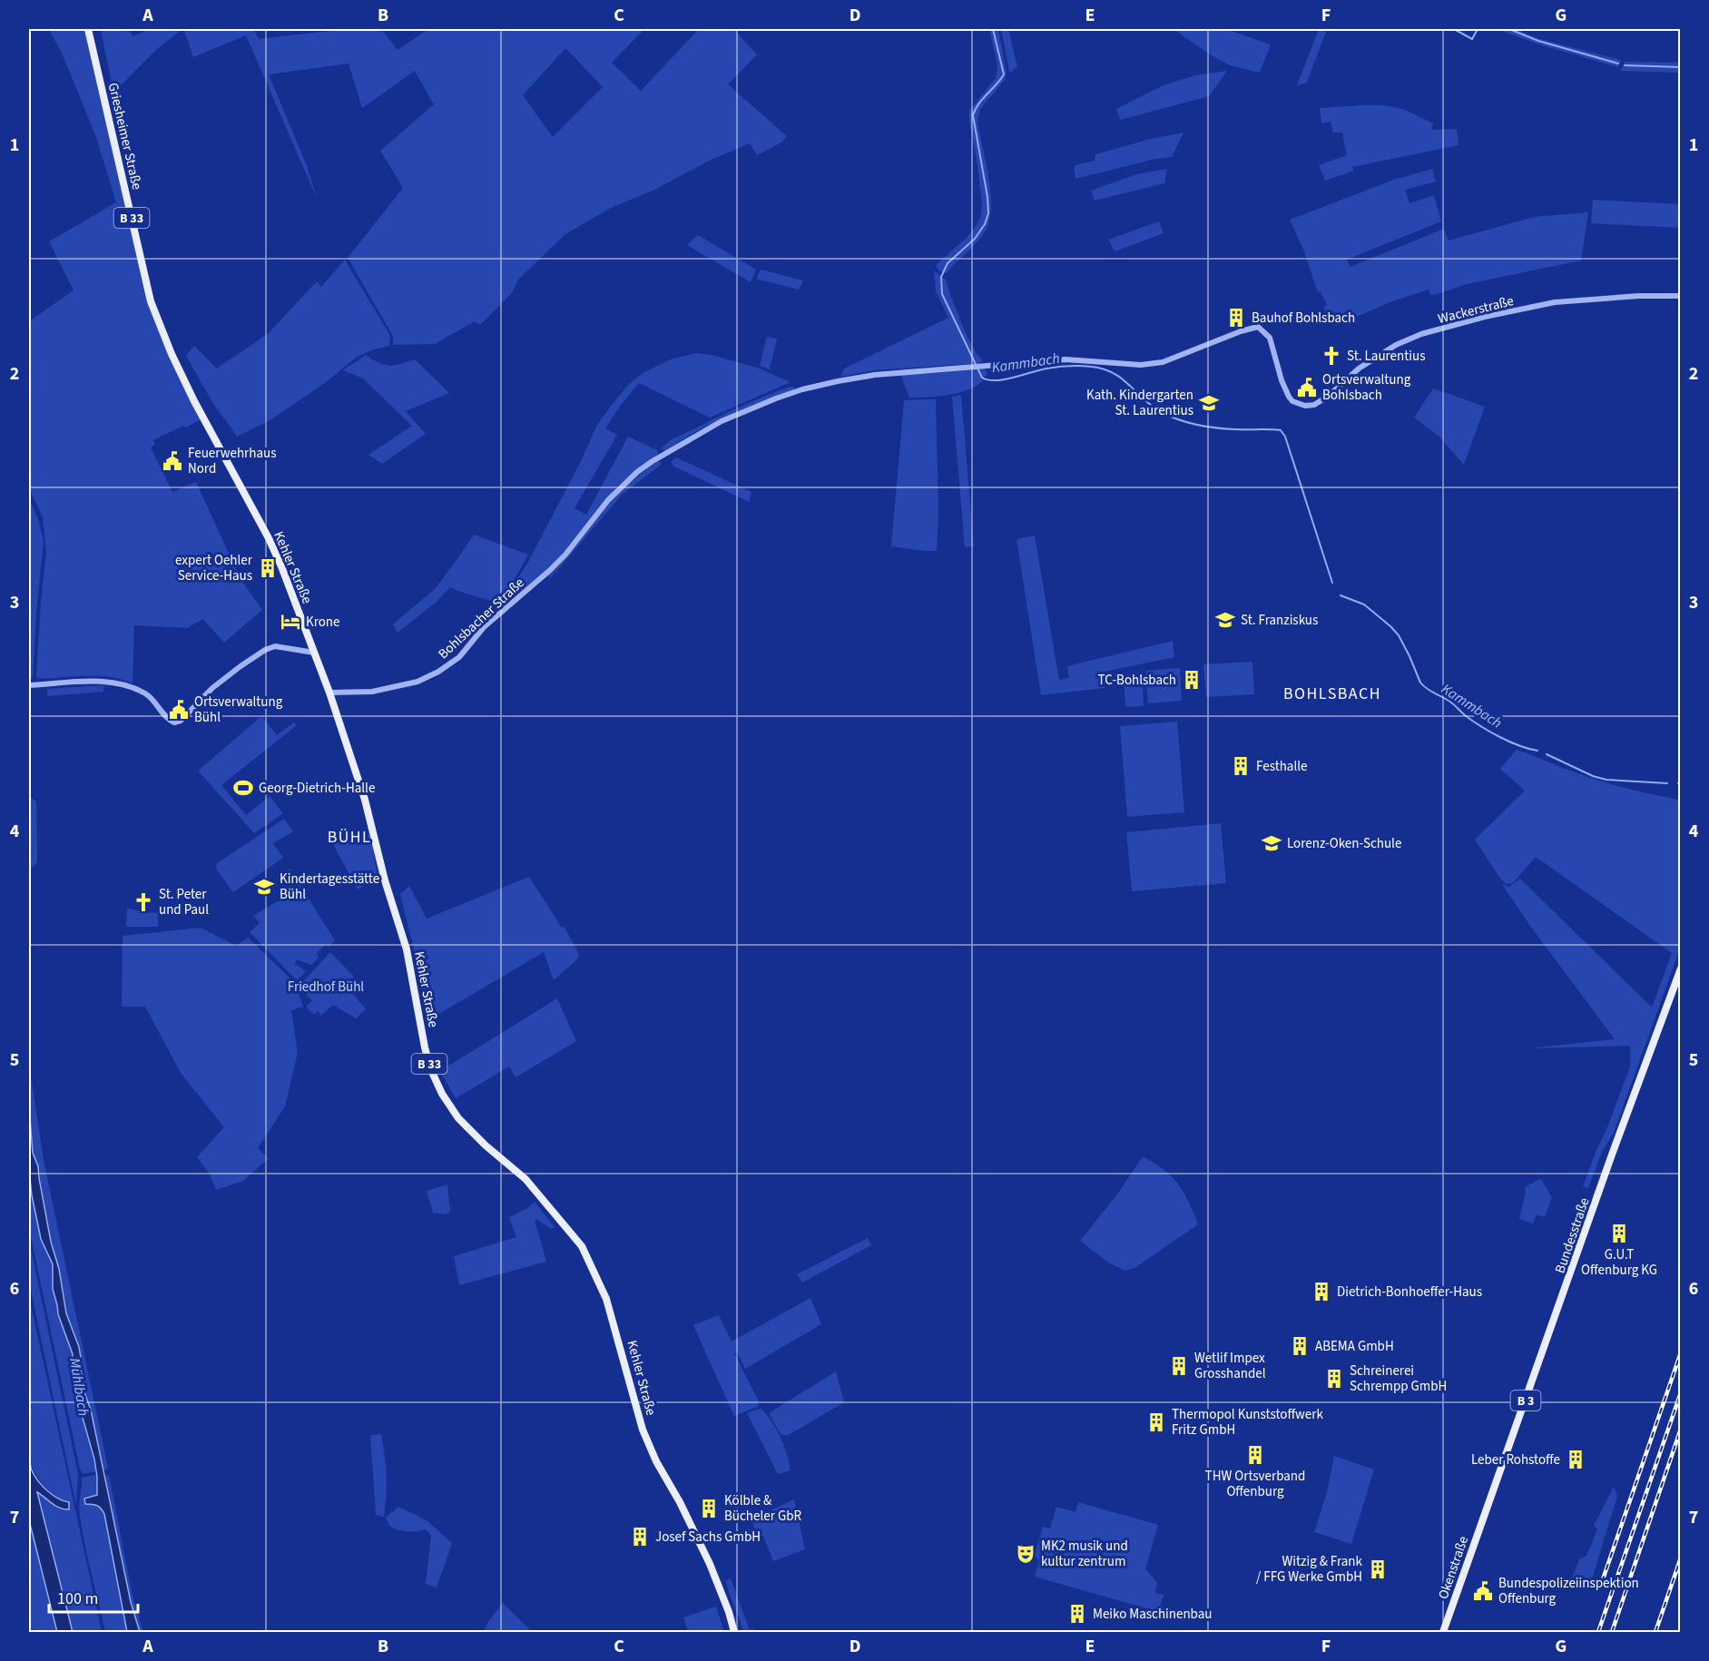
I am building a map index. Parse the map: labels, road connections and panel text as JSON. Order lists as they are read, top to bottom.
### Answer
{
  "streets": {
    "main road": [
      "Griesheimer Straße",
      "B 33",
      "Kehler Straße",
      "Bundesstraße",
      "B 3",
      "Okenstraße"
    ],
    "street": ["Wackerstraße", "Bohlsbacher Straße"]
  },
  "crossings": [
    ["Griesheimer Straße", "Kehler Straße"],
    ["Wackerstraße", "Bohlsbacher Straße"],
    ["Kehler Straße", "Bohlsbacher Straße"],
    ["Bundesstraße", "Okenstraße"]
  ],
  "districts": ["BOHLSBACH", "BÜHL"],
  "water": ["Kammbach", "Mühlbach"],
  "parks": ["Friedhof Bühl"],
  "places": {
    "building": [
      "Bauhof Bohlsbach",
      "expert Oehler Service-Haus",
      "TC-Bohlsbach",
      "Festhalle",
      "G.U.T Offenburg KG",
      "Dietrich-Bonhoeffer-Haus",
      "ABEMA GmbH",
      "Wetlif Impex Grosshandel",
      "Schreinerei Schrempp GmbH",
      "Thermopol Kunststoffwerk Fritz GmbH",
      "THW Ortsverband Offenburg",
      "Leber Rohstoffe",
      "Kölble & Bücheler GbR",
      "Josef Sachs GmbH",
      "Witzig & Frank / FFG Werke GmbH",
      "Meiko Maschinenbau"
    ],
    "church": ["St. Laurentius", "St. Peter und Paul"],
    "public building": [
      "Ortsverwaltung Bohlsbach",
      "Feuerwehrhaus Nord",
      "Ortsverwaltung Bühl",
      "Bundespolizeiinspektion Offenburg"
    ],
    "school or university": [
      "Kath. Kindergarten St. Laurentius",
      "St. Franziskus",
      "Lorenz-Oken-Schule",
      "Kindertagesstätte Bühl"
    ],
    "hotel": ["Krone"],
    "sports": ["Georg-Dietrich-Halle"],
    "theatre": ["MK2 musik und kultur zentrum"]
  },
  "scale_bar": "100 m",
  "grid": {
    "columns": [
      "A",
      "B",
      "C",
      "D",
      "E",
      "F",
      "G"
    ],
    "rows": [
      "1",
      "2",
      "3",
      "4",
      "5",
      "6",
      "7"
    ]
  }
}
